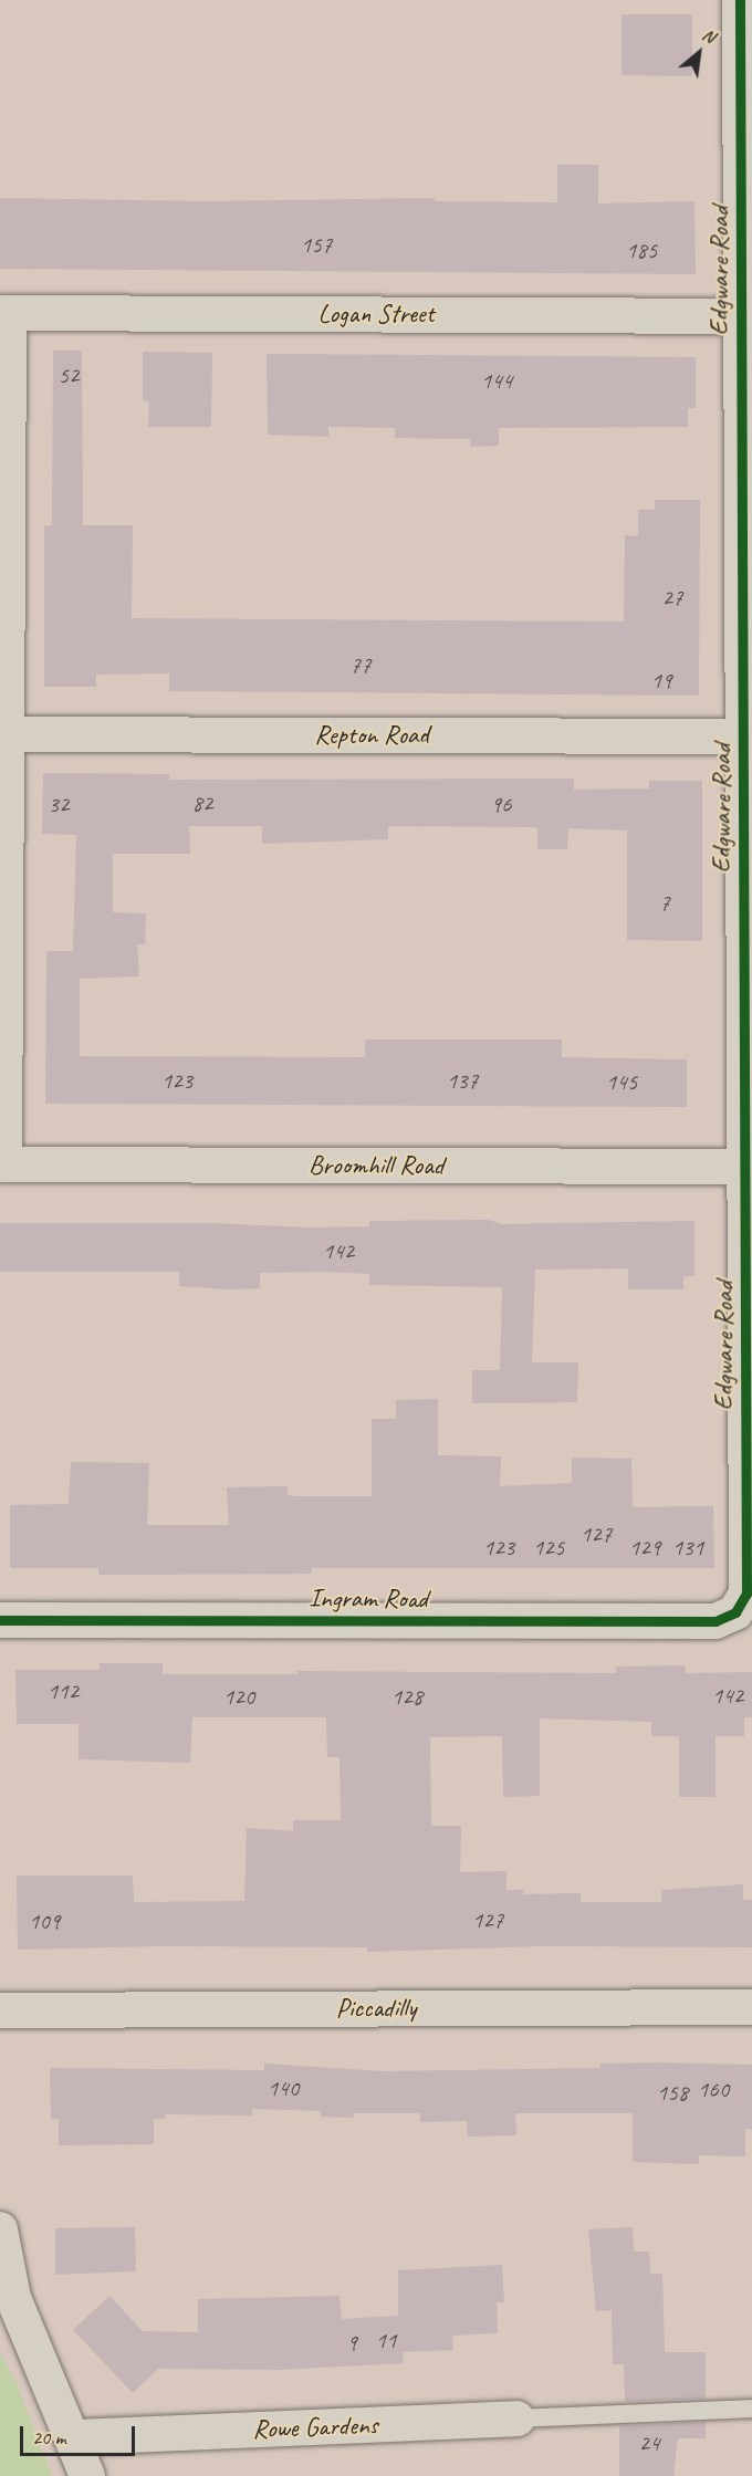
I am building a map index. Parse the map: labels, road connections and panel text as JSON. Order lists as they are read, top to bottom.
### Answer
{
  "streets": {
    "street": [
      "Edgware Road",
      "Logan Street",
      "Repton Road",
      "Broomhill Road",
      "Ingram Road",
      "Piccadilly",
      "Rowe Gardens"
    ]
  },
  "crossings": [
    ["Edgware Road", "Logan Street"],
    ["Edgware Road", "Repton Road"],
    ["Edgware Road", "Broomhill Road"],
    ["Edgware Road", "Ingram Road"]
  ],
  "house_numbers": [
    "157",
    "185",
    "52",
    "144",
    "27",
    "77",
    "19",
    "82",
    "32",
    "96",
    "7",
    "123",
    "137",
    "145",
    "142",
    "127",
    "123",
    "125",
    "129",
    "131",
    "112",
    "142",
    "120",
    "128",
    "127",
    "109",
    "140",
    "160",
    "158",
    "11",
    "9",
    "24"
  ],
  "scale_bar": "20 m",
  "north": "top right"
}
